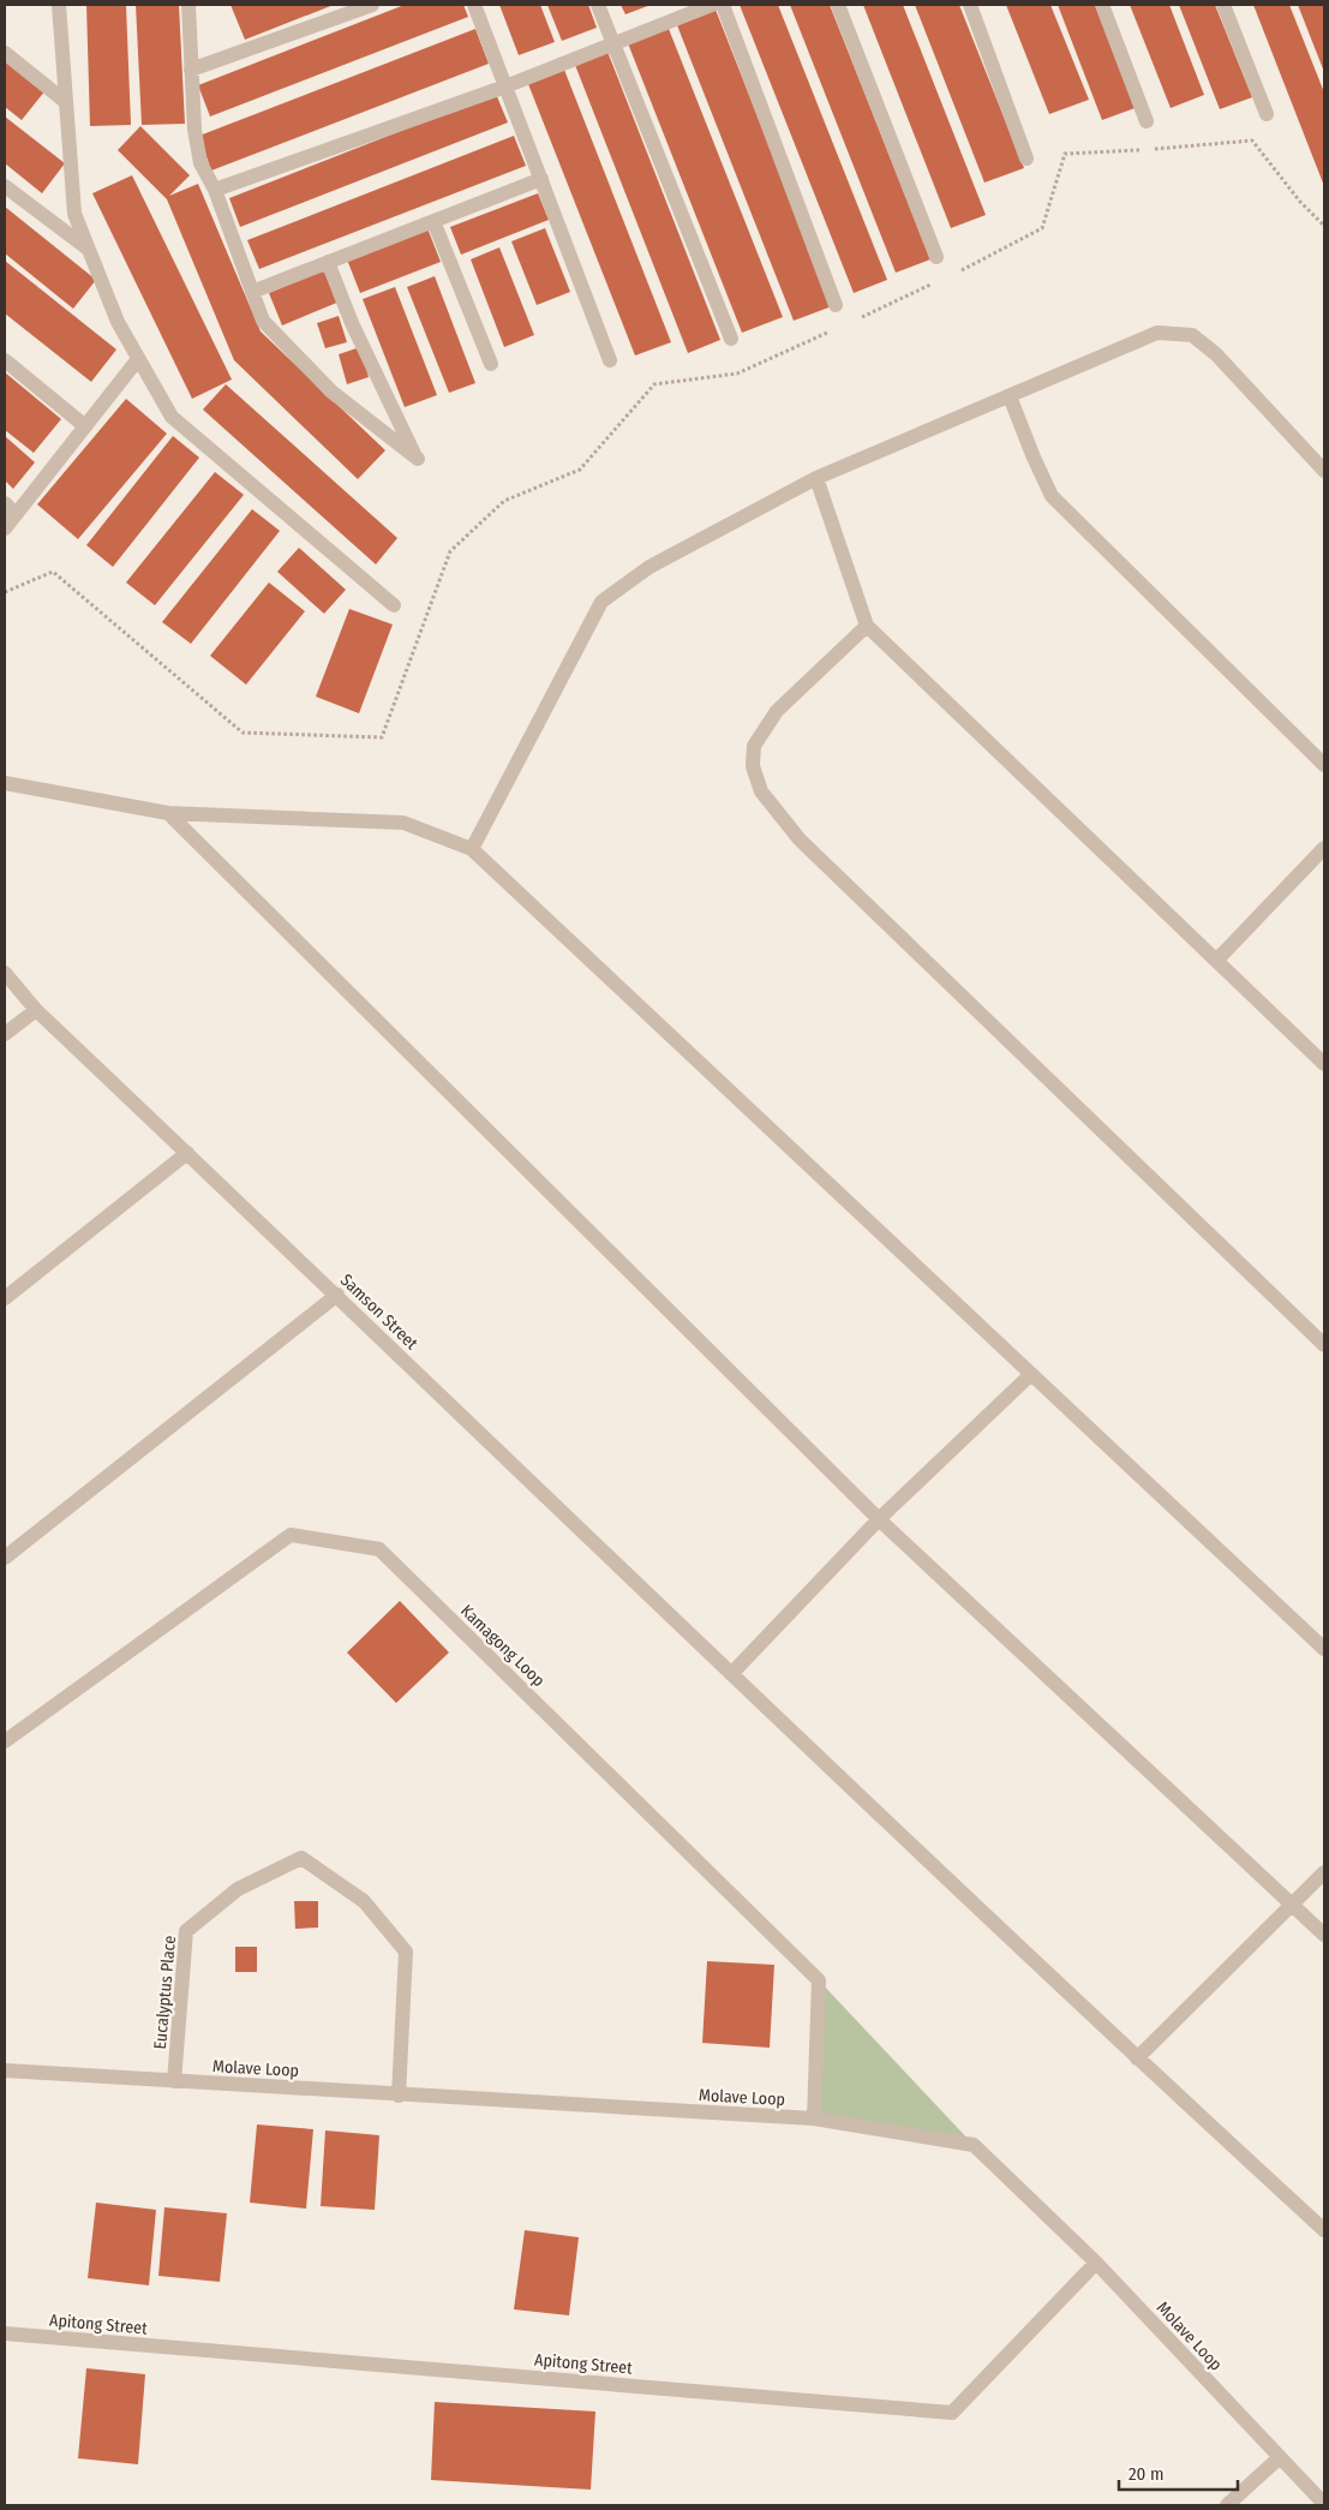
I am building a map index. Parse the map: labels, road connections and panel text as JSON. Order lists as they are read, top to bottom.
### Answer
{
  "streets": {
    "street": [
      "Samson Street",
      "Kamagong Loop",
      "Eucalyptus Place",
      "Molave Loop",
      "Apitong Street"
    ]
  },
  "crossings": [
    ["Kamagong Loop", "Molave Loop"],
    ["Eucalyptus Place", "Molave Loop"],
    ["Molave Loop", "Apitong Street"]
  ],
  "scale_bar": "20 m"
}
